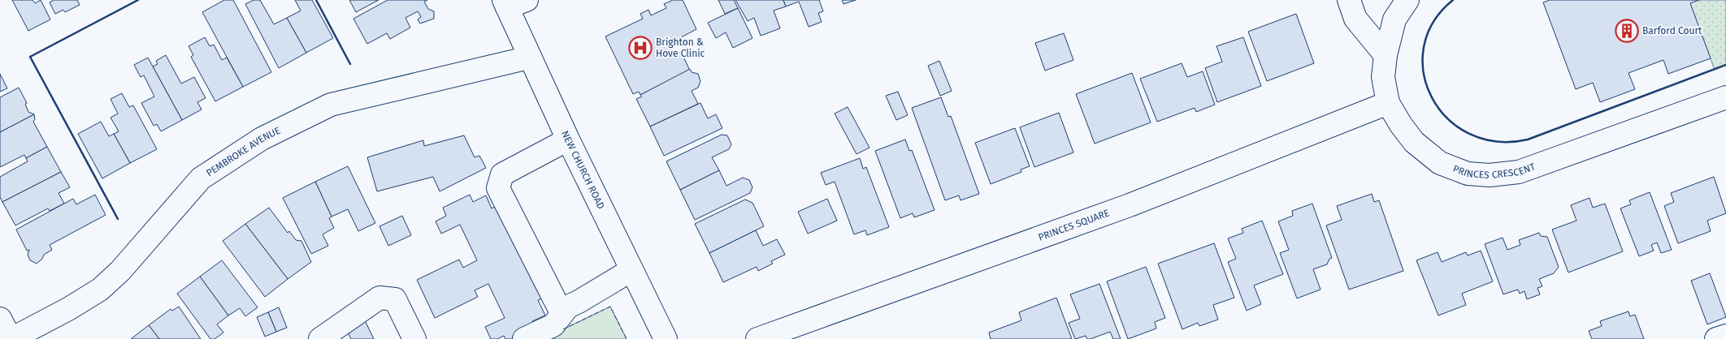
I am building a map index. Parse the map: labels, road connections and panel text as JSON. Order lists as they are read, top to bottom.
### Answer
{
  "streets": {
    "street": [
      "PEMBROKE AVENUE",
      "PRINCES CRESCENT",
      "NEW CHURCH ROAD",
      "PRINCES SQUARE"
    ]
  },
  "crossings": [
    ["PEMBROKE AVENUE", "NEW CHURCH ROAD"],
    ["PRINCES CRESCENT", "PRINCES SQUARE"]
  ],
  "places": {
    "building": ["Barford Court"],
    "hospital": ["Brighton & Hove Clinic"]
  }
}
